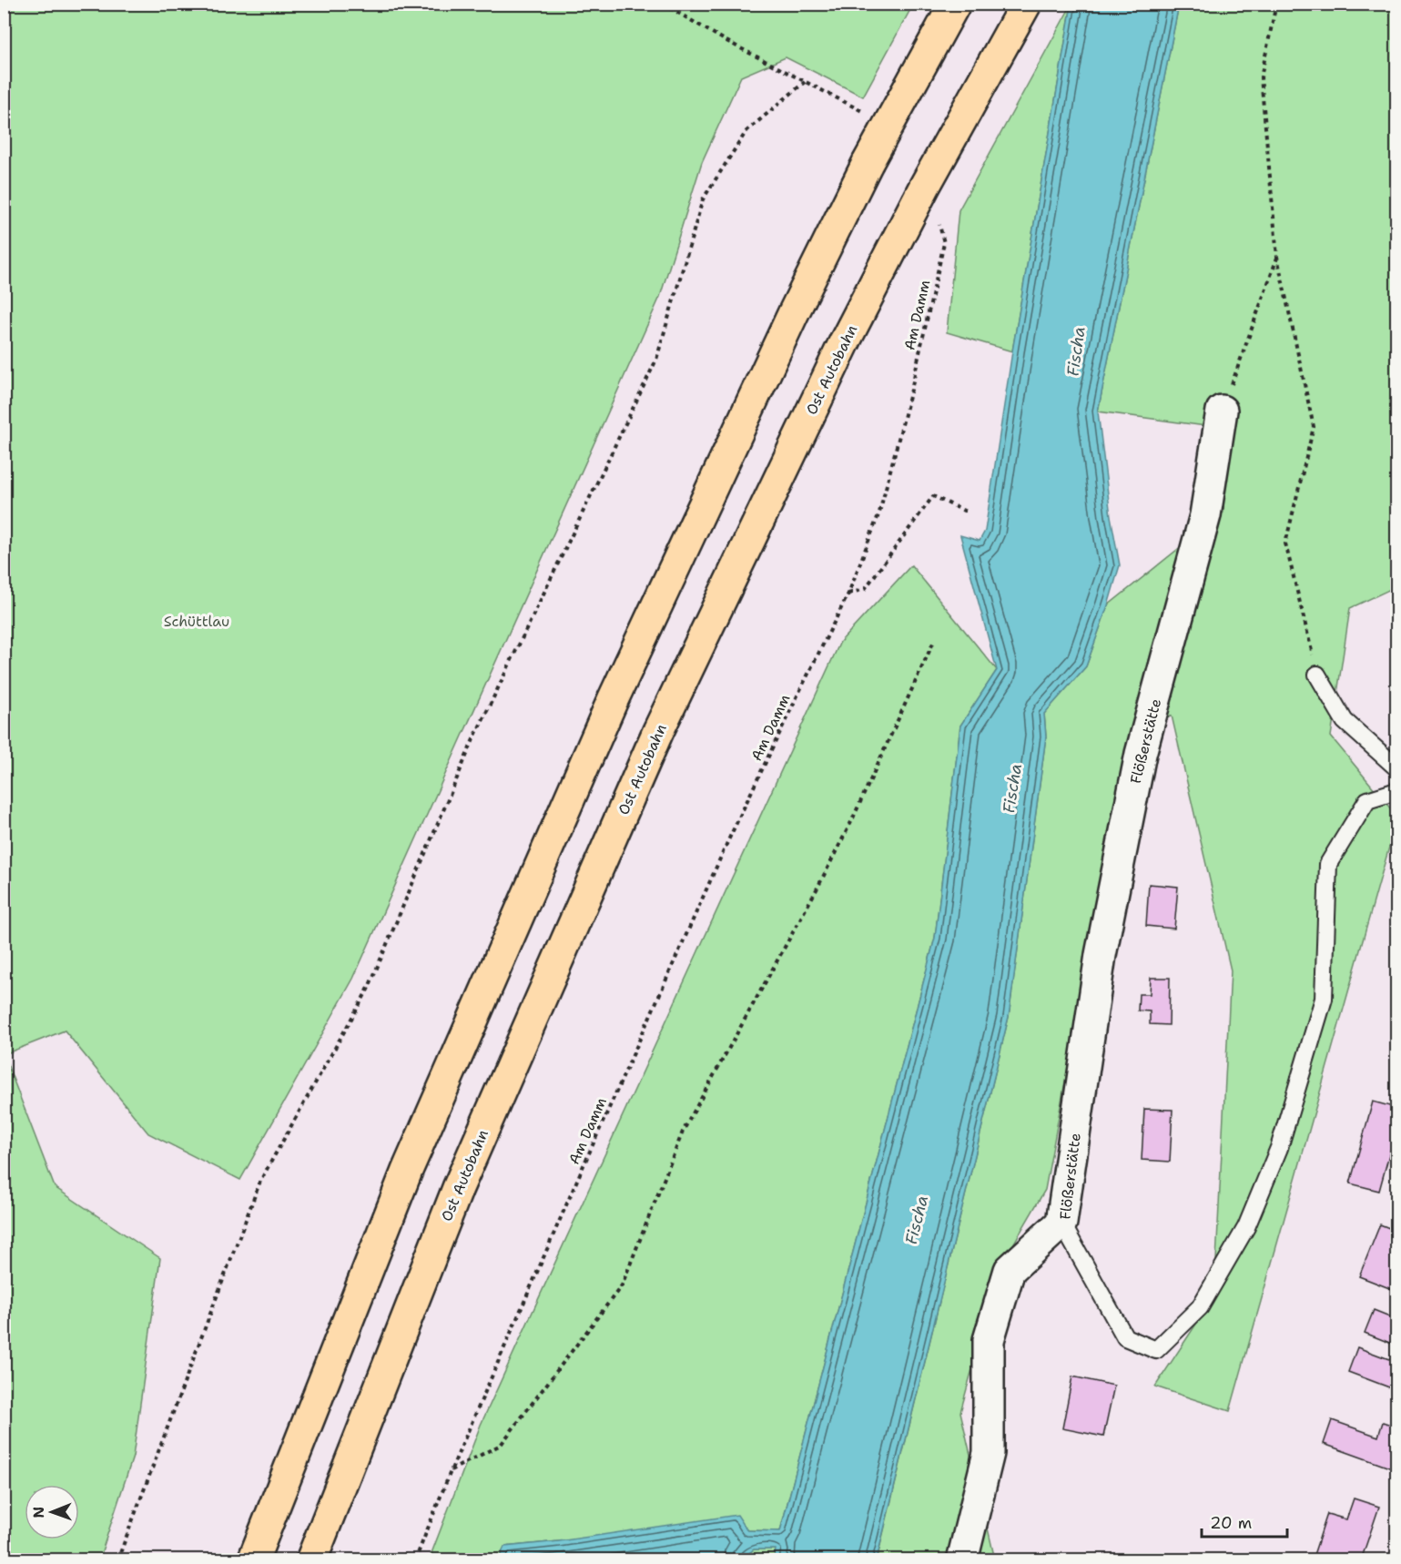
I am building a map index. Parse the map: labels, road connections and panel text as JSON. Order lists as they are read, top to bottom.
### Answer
{
  "streets": {
    "highway": ["Ost Autobahn"],
    "street": ["Flößerstätte"],
    "path": ["Am Damm"]
  },
  "water": ["Fischa"],
  "parks": ["Schüttlau"],
  "scale_bar": "20 m",
  "north": "left"
}
